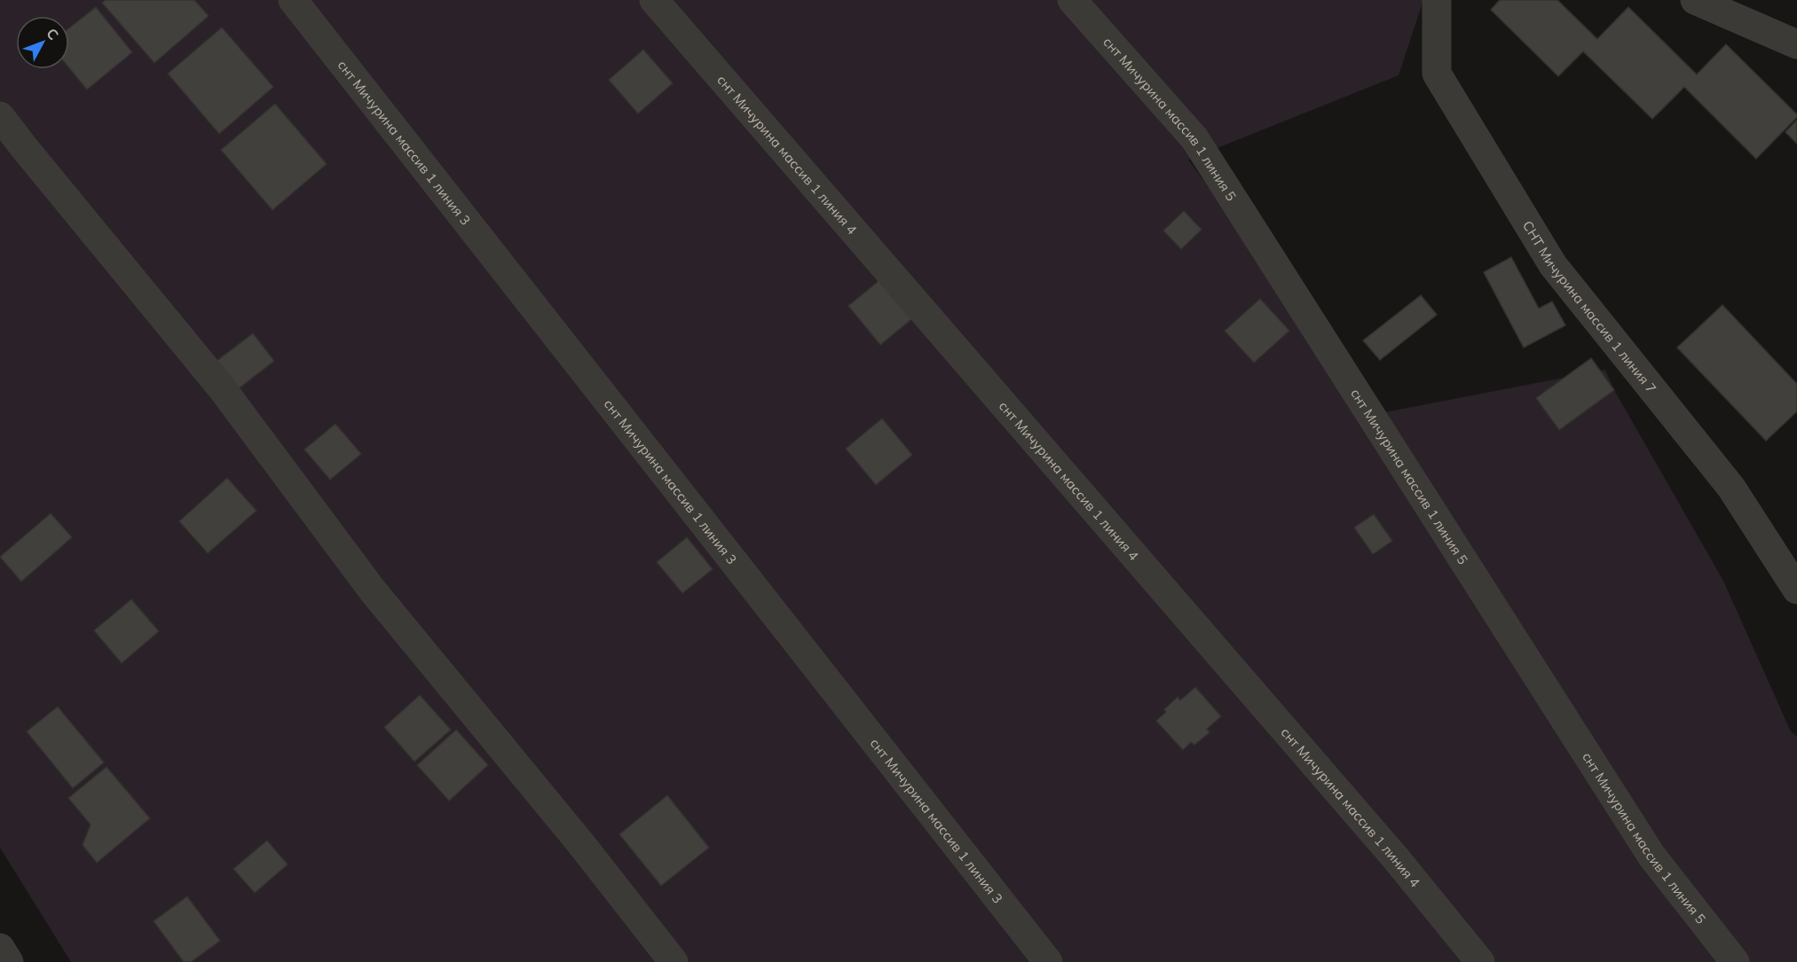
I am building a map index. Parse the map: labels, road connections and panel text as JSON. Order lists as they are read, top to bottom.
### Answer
{
  "streets": {
    "street": [
      "снт Мичурина массив 1 линия 5",
      "снт Мичурина массив 1 линия 3",
      "снт Мичурина массив 1 линия 4",
      "СНТ Мичурина массив 1 линия 7"
    ]
  },
  "north": "top right"
}
